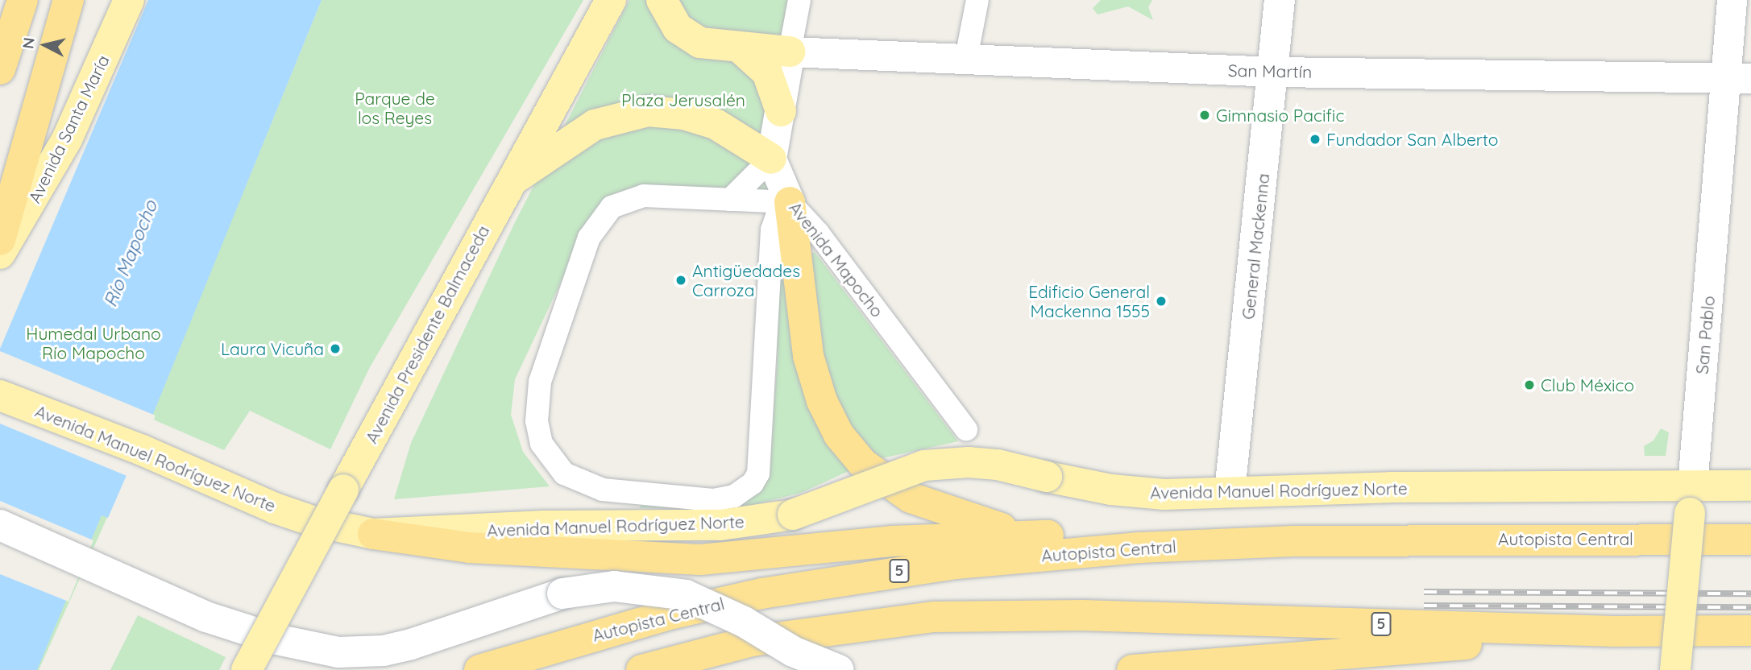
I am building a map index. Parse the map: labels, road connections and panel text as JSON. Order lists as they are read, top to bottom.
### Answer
{
  "streets": {
    "highway": ["Autopista Central", "5"],
    "main road": [
      "Avenida Santa María",
      "General Mackenna",
      "Avenida Presidente Balmaceda",
      "San Pablo",
      "Avenida Manuel Rodríguez Norte"
    ],
    "street": ["San Martín", "Avenida Mapocho"]
  },
  "crossings": [
    ["San Martín", "General Mackenna"],
    ["San Martín", "San Pablo"],
    ["General Mackenna", "Avenida Manuel Rodríguez Norte"],
    ["San Pablo", "Avenida Manuel Rodríguez Norte"]
  ],
  "water": ["Río Mapocho"],
  "parks": ["Parque de los Reyes", "Plaza Jerusalén", "Humedal Urbano Río Mapocho"],
  "places": [
    "Gimnasio Pacific",
    "Fundador San Alberto",
    "Antigüedades Carroza",
    "Edificio General Mackenna 1555",
    "Laura Vicuña",
    "Club México"
  ],
  "north": "left"
}
